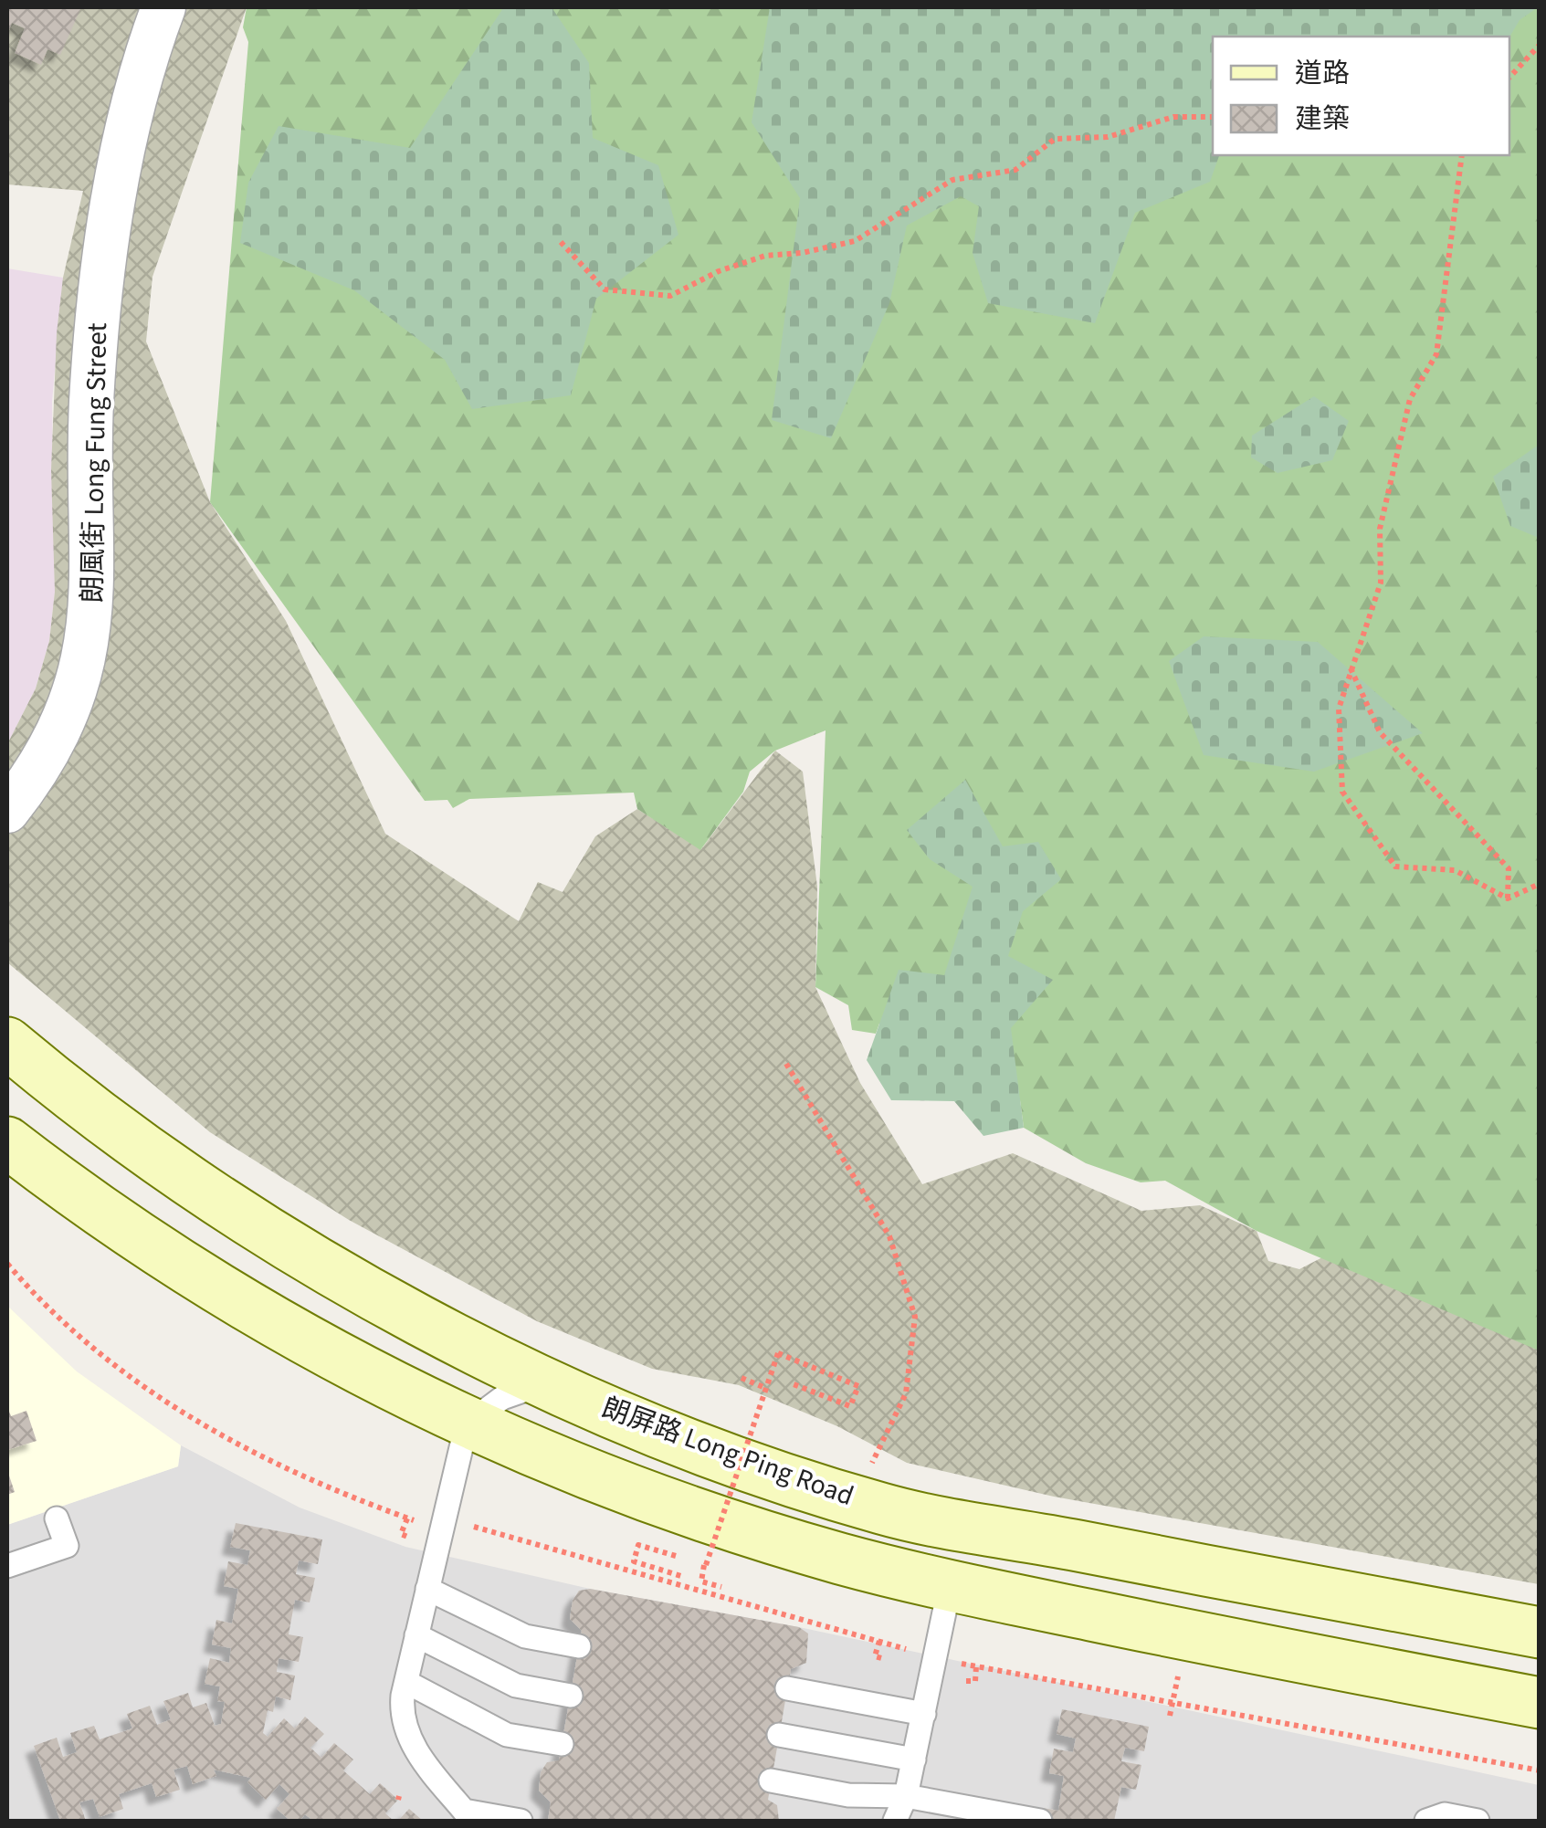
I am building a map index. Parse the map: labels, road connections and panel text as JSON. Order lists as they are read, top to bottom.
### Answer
{
  "streets": {
    "main road": ["朗屏路 Long Ping Road"],
    "street": ["朗風街 Long Fung Street"]
  },
  "legend": ["道路", "建築"]
}
